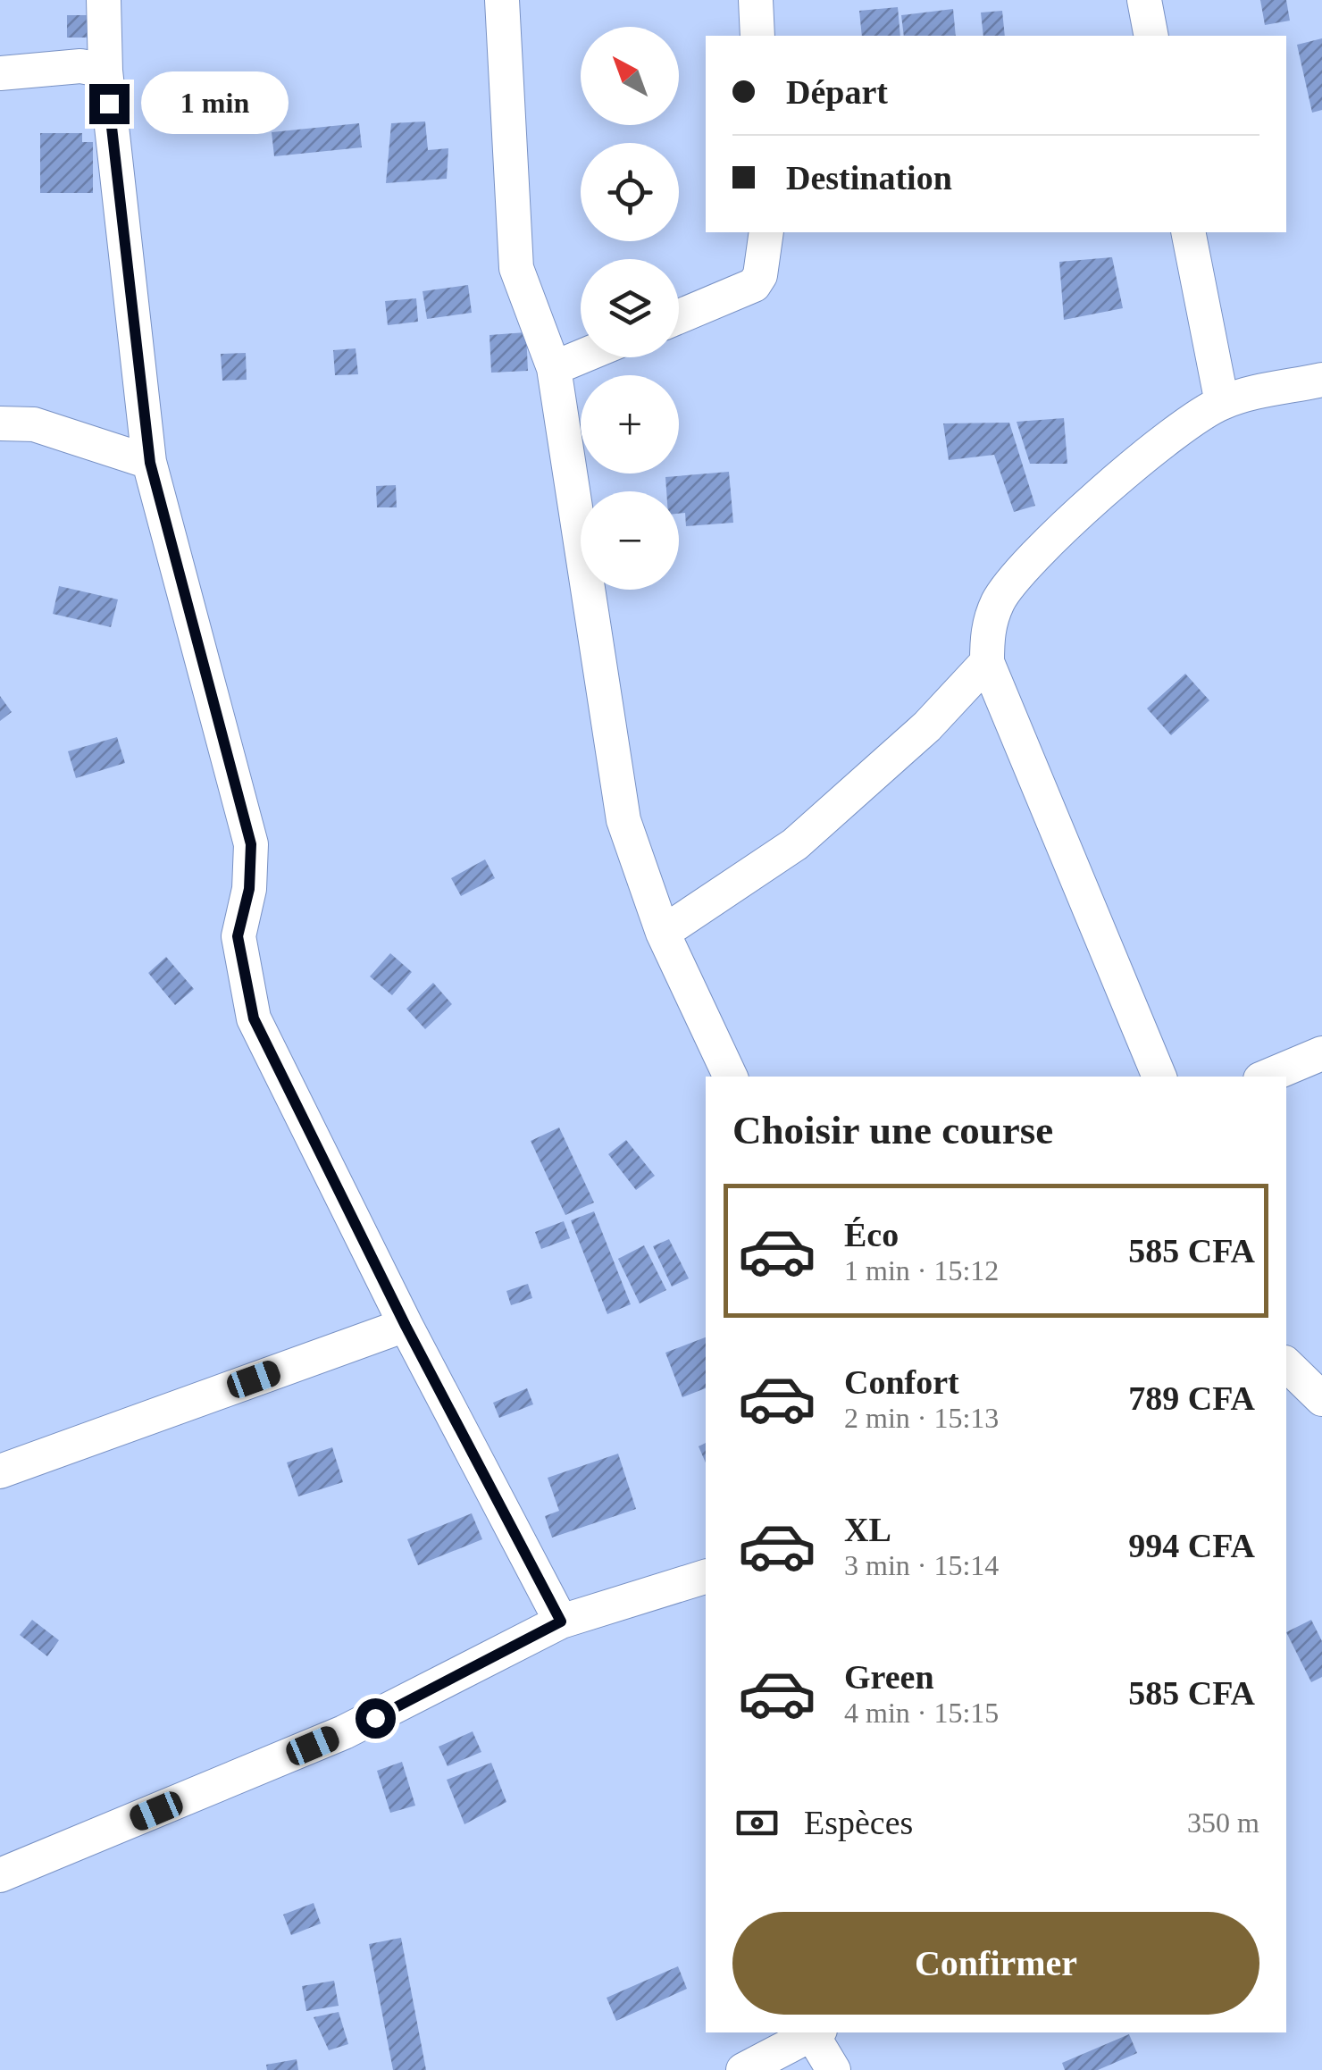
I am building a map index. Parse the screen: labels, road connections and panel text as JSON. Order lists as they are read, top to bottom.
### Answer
{
  "north": "top left",
  "page": {
    "map_buttons": ["+", "−"],
    "banner": ["Départ", "Destination"],
    "bubble": "1 min",
    "heading": "Choisir une course",
    "list": [
      {
        "name": "Éco",
        "note": "1 min · 15:12",
        "value": "585 CFA"
      },
      {
        "name": "Confort",
        "note": "2 min · 15:13",
        "value": "789 CFA"
      },
      {
        "name": "XL",
        "note": "3 min · 15:14",
        "value": "994 CFA"
      },
      {
        "name": "Green",
        "note": "4 min · 15:15",
        "value": "585 CFA"
      }
    ],
    "pay": ["Espèces", "350 m"],
    "buttons": "Confirmer"
  }
}
